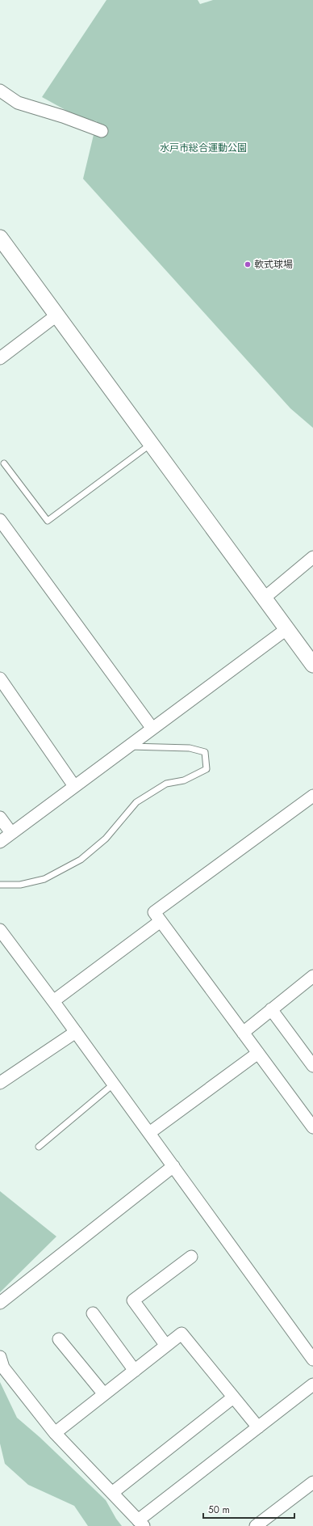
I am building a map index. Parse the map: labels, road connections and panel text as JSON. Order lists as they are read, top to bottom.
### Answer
{
  "parks": ["水戸市総合運動公園"],
  "places": ["軟式球場"],
  "scale_bar": "50 m"
}
